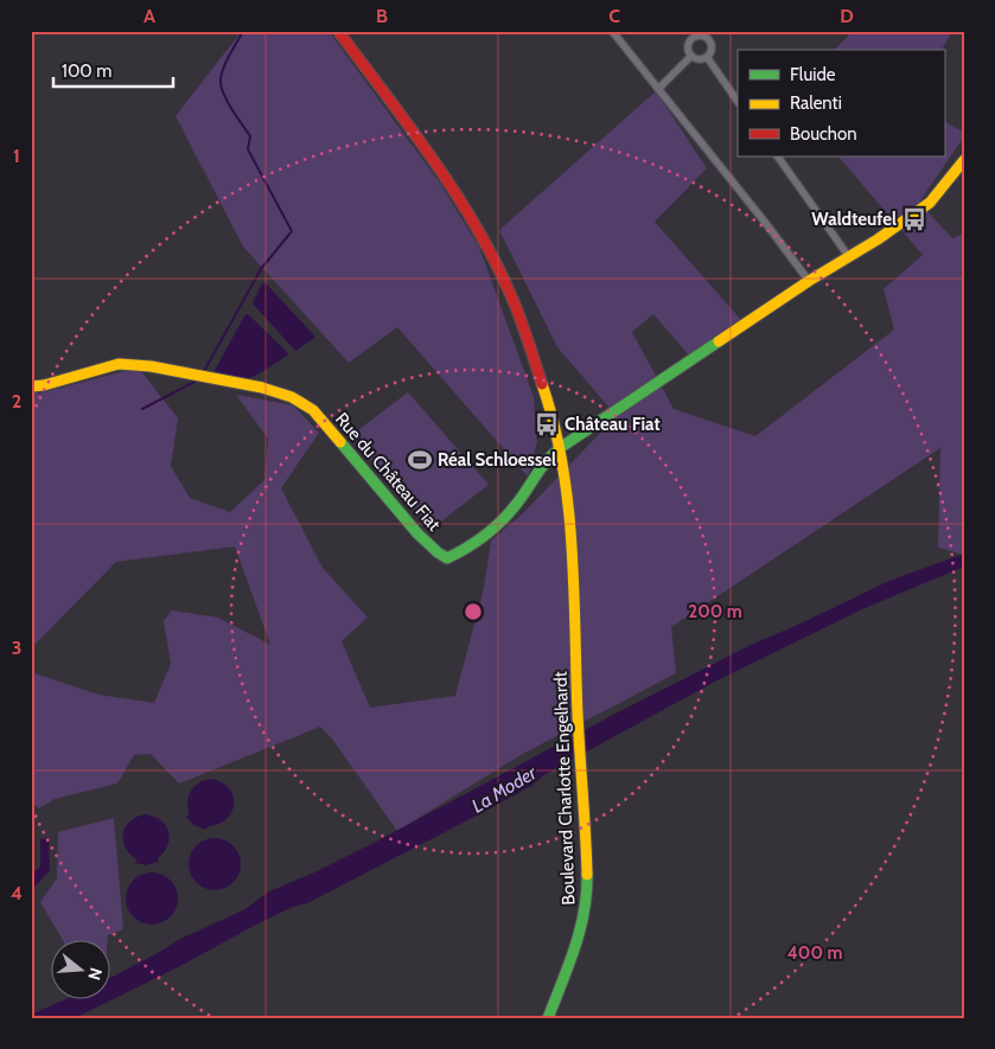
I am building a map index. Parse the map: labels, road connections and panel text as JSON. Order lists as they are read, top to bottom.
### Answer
{
  "streets": {
    "street": ["Rue du Château Fiat", "Boulevard Charlotte Engelhardt"]
  },
  "crossings": [
    ["Rue du Château Fiat", "Boulevard Charlotte Engelhardt"]
  ],
  "water": ["La Moder"],
  "places": {
    "bus stop": ["Waldteufel", "Château Fiat"],
    "sports": ["Réal Schloessel"]
  },
  "legend": ["Fluide", "Ralenti", "Bouchon"],
  "scale_bar": "100 m",
  "north": "right",
  "grid": {
    "columns": [
      "A",
      "B",
      "C",
      "D"
    ],
    "rows": [
      "1",
      "2",
      "3",
      "4"
    ]
  },
  "rings": ["200 m", "400 m"]
}
